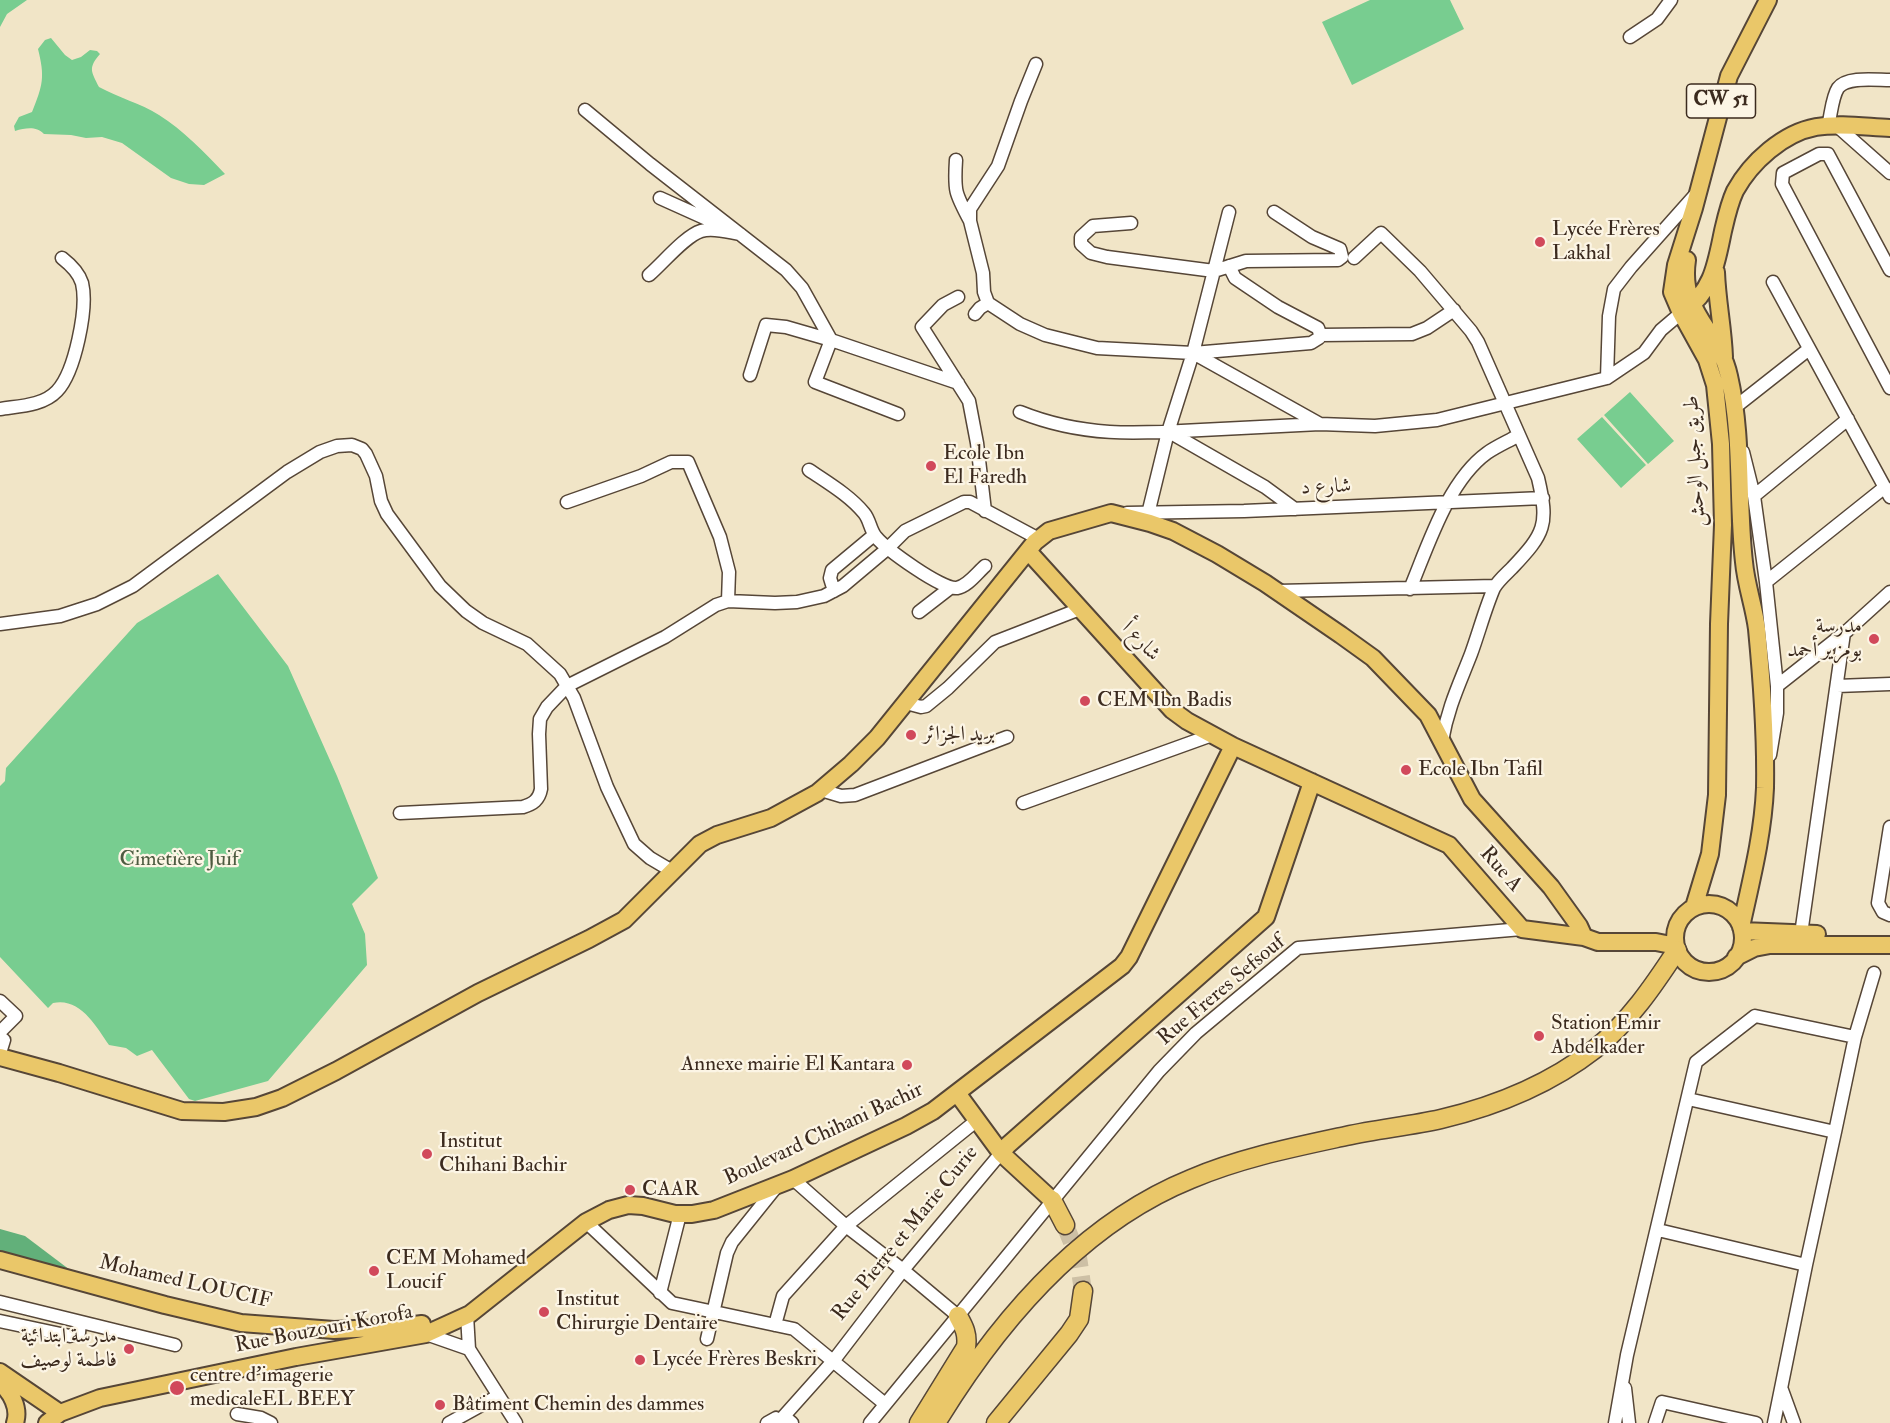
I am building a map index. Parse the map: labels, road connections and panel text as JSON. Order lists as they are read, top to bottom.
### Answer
{
  "streets": {
    "main road": [
      "CW 51",
      "طريق جبل الوحش",
      "شارع أ",
      "Rue A",
      "Boulevard Chihani Bachir",
      "Rue Pierre et Marie Curie",
      "Mohamed LOUCIF",
      "Rue Bouzouri Korofa"
    ],
    "street": ["شارع د", "Rue Freres Sefsouf"]
  },
  "crossings": [
    ["شارع أ", "Rue A"],
    ["شارع أ", "Boulevard Chihani Bachir"],
    ["شارع أ", "Rue Pierre et Marie Curie"],
    ["Rue A", "Rue Freres Sefsouf"],
    ["Rue A", "Rue Pierre et Marie Curie"],
    ["Boulevard Chihani Bachir", "Mohamed LOUCIF"],
    ["Boulevard Chihani Bachir", "Rue Bouzouri Korofa"],
    ["Mohamed LOUCIF", "Rue Bouzouri Korofa"]
  ],
  "parks": ["Cimetière Juif"],
  "places": [
    "Lycée Frères Lakhal",
    "Ecole Ibn El Faredh",
    "مدرسة بومزير أحمد",
    "CEM Ibn Badis",
    "بريد الجزائر",
    "Ecole Ibn Tafil",
    "Station Emir Abdelkader",
    "Annexe mairie El Kantara",
    "Institut Chihani Bachir",
    "CAAR",
    "CEM Mohamed Loucif",
    "Institut Chirurgie Dentaire",
    "مدرسة ابتدائية فاطمة لوصيف",
    "Lycée Frères Beskri",
    "centre d'imagerie medicaleEL BEEY",
    "Bâtiment Chemin des dammes"
  ]
}
